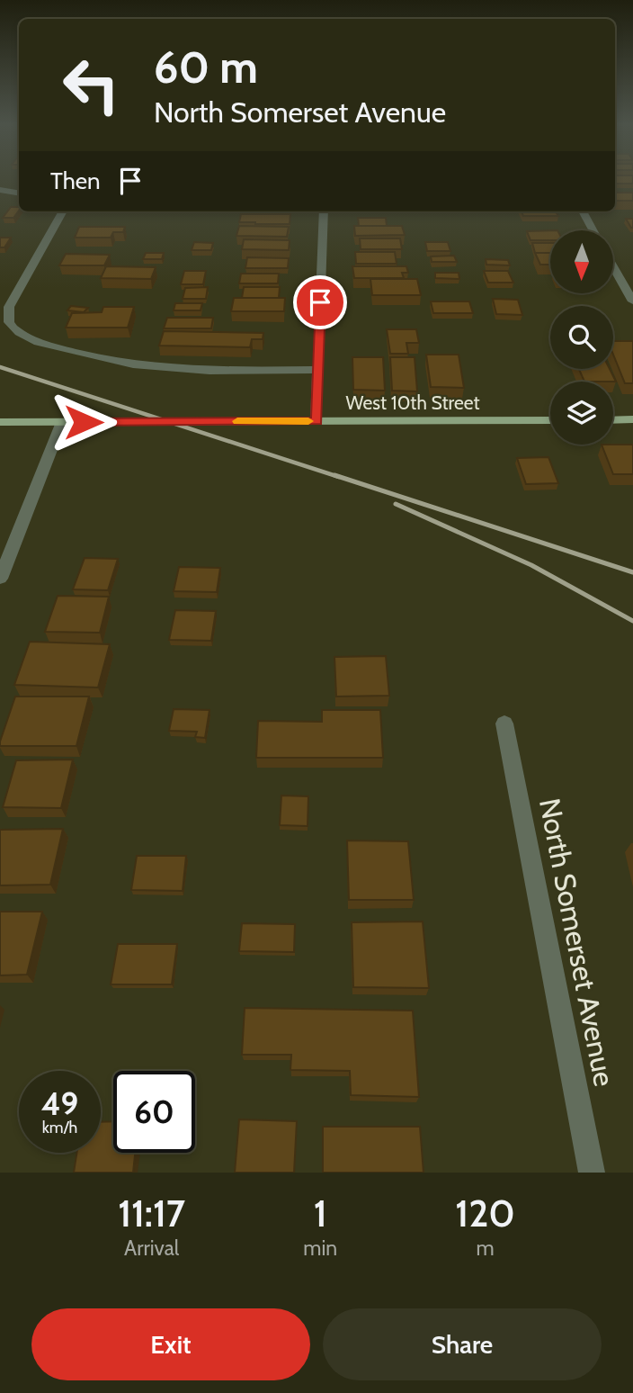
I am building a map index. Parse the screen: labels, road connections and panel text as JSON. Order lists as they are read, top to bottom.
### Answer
{
  "streets": {
    "main road": ["West 10th Street"],
    "street": ["North Somerset Avenue"]
  },
  "north": "bottom",
  "page": {
    "turn": ["60 m", "North Somerset Avenue"],
    "then": "Then",
    "speed": "49 km/h",
    "limit": "60",
    "eta": [
      "11:17",
      "Arrival",
      "1",
      "min",
      "120",
      "m"
    ],
    "buttons": ["Exit", "Share"]
  }
}
